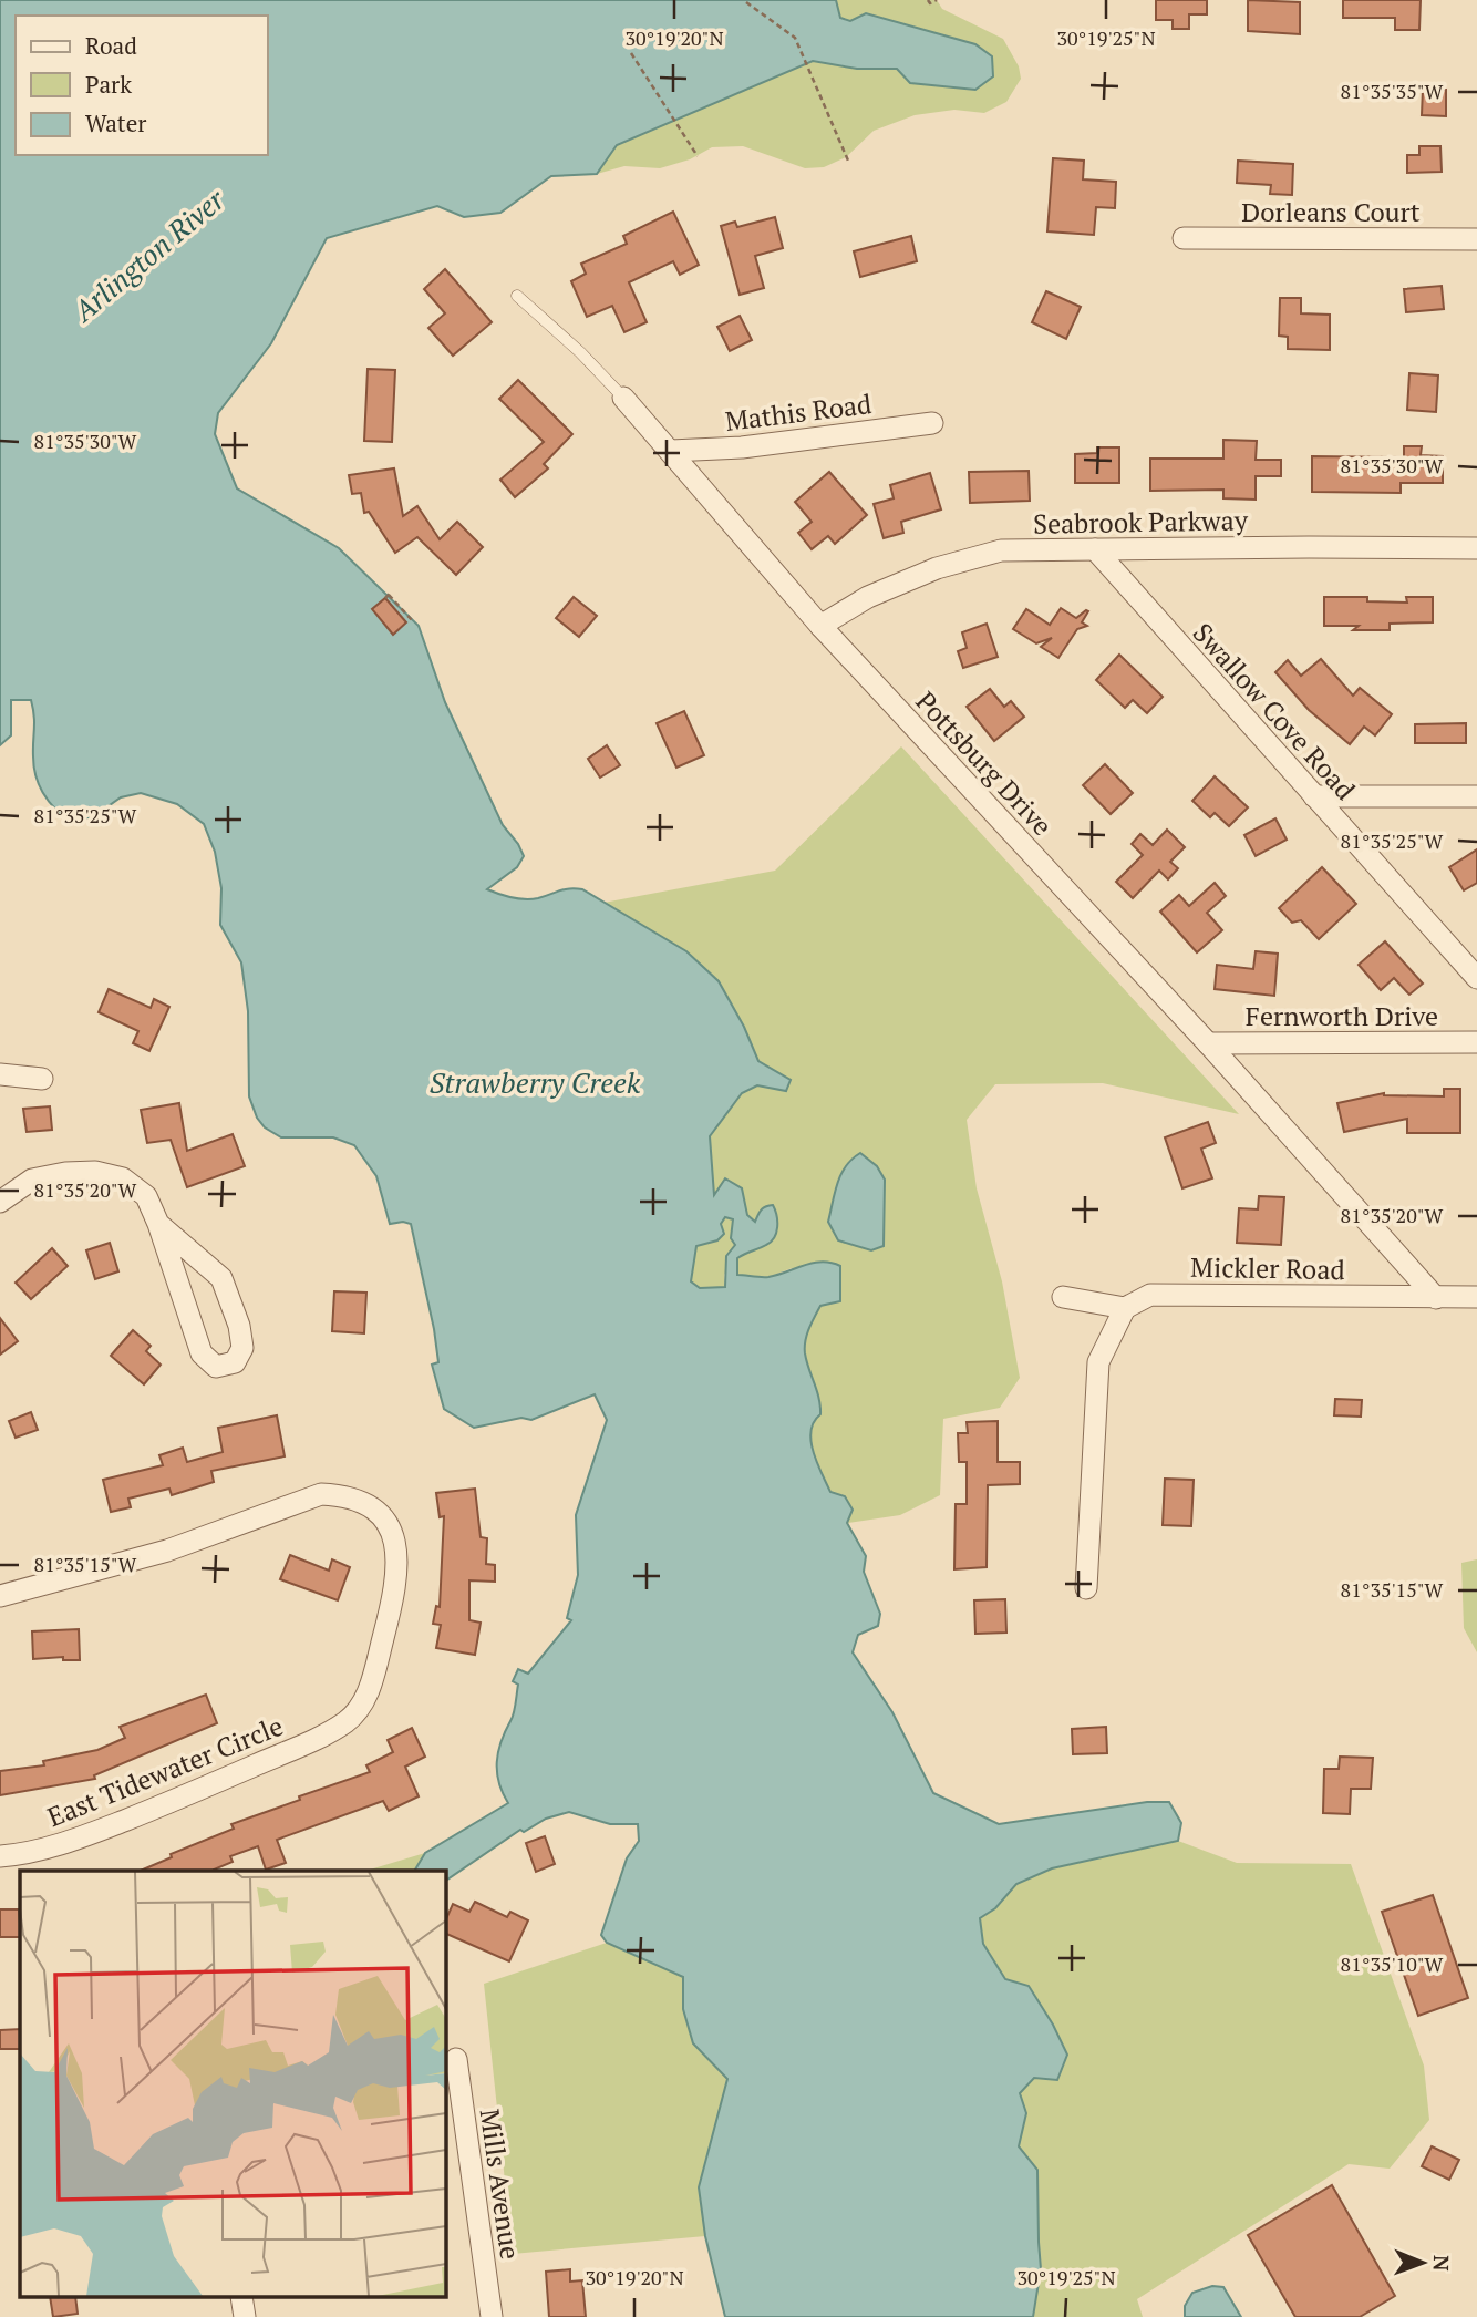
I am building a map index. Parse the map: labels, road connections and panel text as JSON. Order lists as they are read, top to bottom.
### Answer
{
  "streets": {
    "street": [
      "Dorleans Court",
      "Mathis Road",
      "Seabrook Parkway",
      "Swallow Cove Road",
      "Pottsburg Drive",
      "Fernworth Drive",
      "Mickler Road",
      "East Tidewater Circle",
      "Mills Avenue"
    ]
  },
  "crossings": [
    ["Mathis Road", "Pottsburg Drive"],
    ["Seabrook Parkway", "Swallow Cove Road"],
    ["Seabrook Parkway", "Pottsburg Drive"],
    ["Pottsburg Drive", "Fernworth Drive"],
    ["Pottsburg Drive", "Mickler Road"]
  ],
  "water": ["Arlington River", "Strawberry Creek"],
  "legend": ["Road", "Park", "Water"],
  "north": "right",
  "coordinates": [
    "30°19'20\"N",
    "30°19'25\"N",
    "81°35'35\"W",
    "81°35'30\"W",
    "81°35'25\"W",
    "81°35'20\"W",
    "81°35'15\"W",
    "81°35'10\"W"
  ]
}
